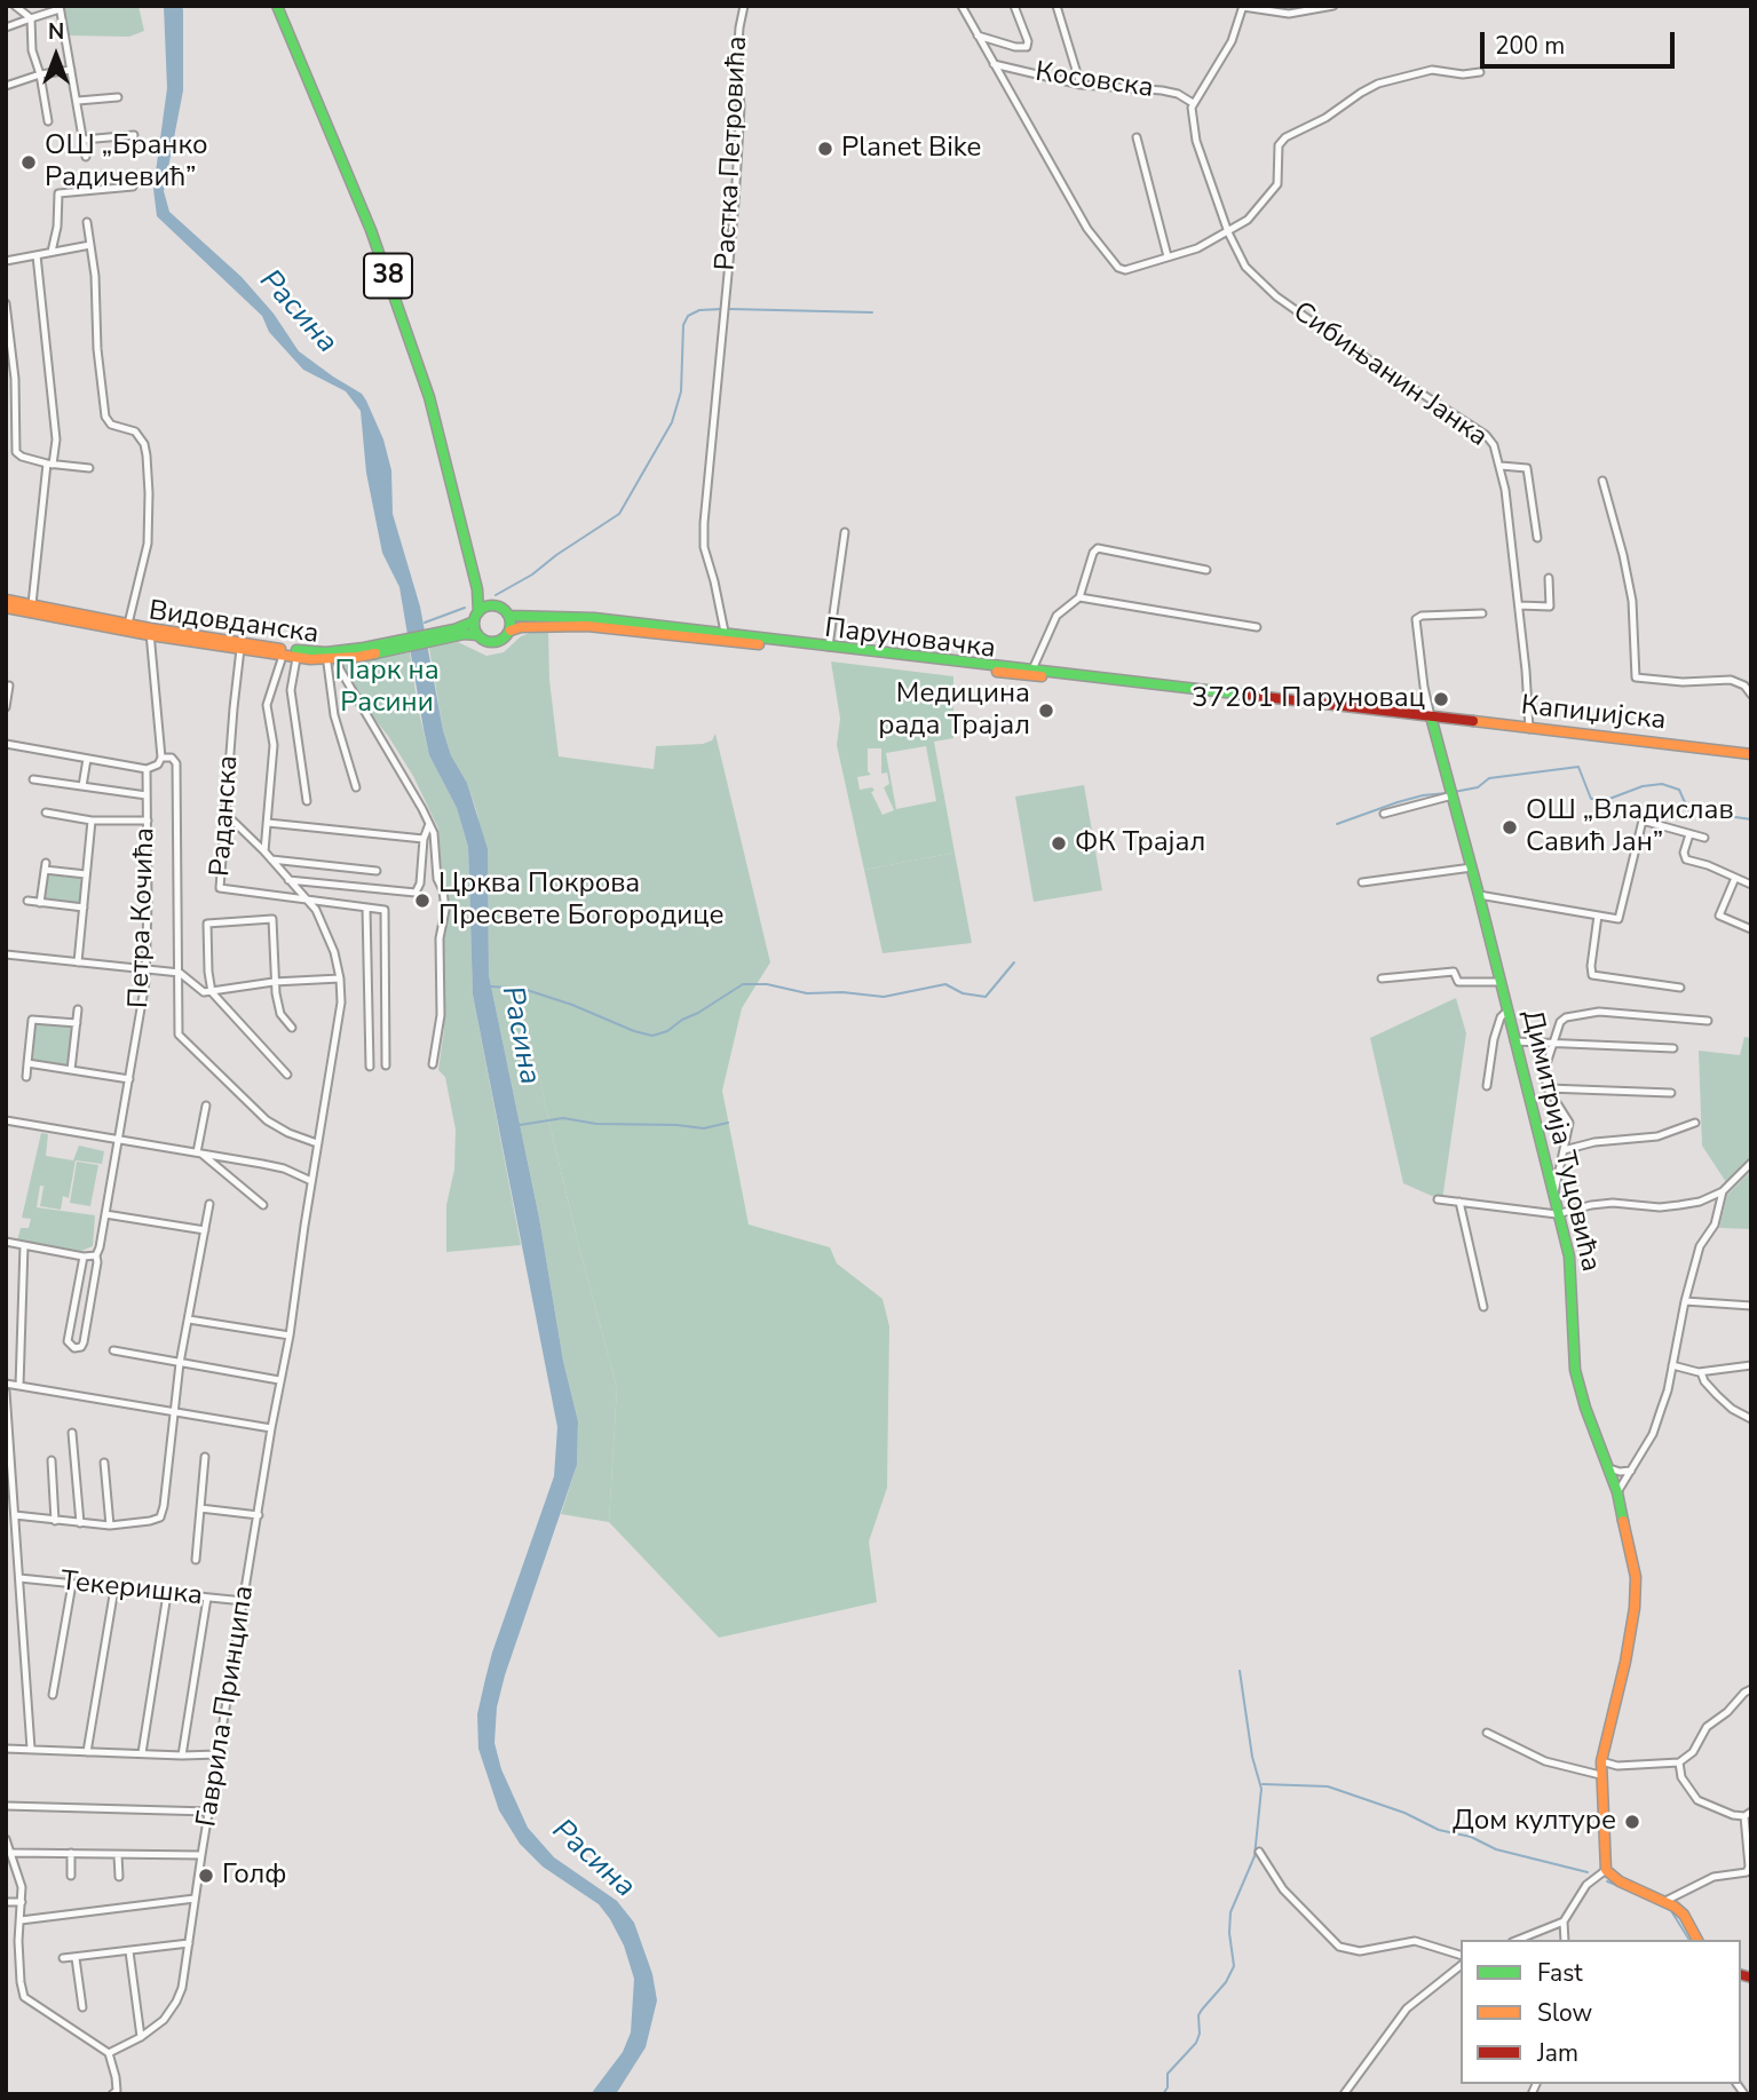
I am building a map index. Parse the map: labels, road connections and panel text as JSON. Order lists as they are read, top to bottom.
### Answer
{
  "streets": {
    "main road": [
      "38",
      "Видовданска",
      "Паруновачка",
      "Капиџијска",
      "Димитрија Туцовића"
    ],
    "street": [
      "Косовска",
      "Растка Петровића",
      "Сибињанин Јанка",
      "Раданска",
      "Петра Кочића",
      "Текеришка",
      "Гаврила Принципа"
    ]
  },
  "crossings": [
    ["Косовска", "Сибињанин Јанка"],
    ["Растка Петровића", "Паруновачка"],
    ["38", "Паруновачка"],
    ["Сибињанин Јанка", "Капиџијска"],
    ["Видовданска", "Раданска"],
    ["Паруновачка", "Капиџијска"],
    ["Паруновачка", "Димитрија Туцовића"],
    ["Капиџијска", "Димитрија Туцовића"],
    ["Раданска", "Гаврила Принципа"],
    ["Текеришка", "Гаврила Принципа"]
  ],
  "water": ["Расина"],
  "parks": ["Парк на Расини"],
  "places": [
    "Planet Bike",
    "ОШ „Бранко Радичевић”",
    "37201 Паруновац",
    "Медицина рада Трајал",
    "ОШ „Владислав Савић Јан”",
    "ФК Трајал",
    "Црква Покрова Пресвете Богородице",
    "Дом културе",
    "Голф"
  ],
  "legend": ["Fast", "Slow", "Jam"],
  "scale_bar": "200 m",
  "north": "top"
}
